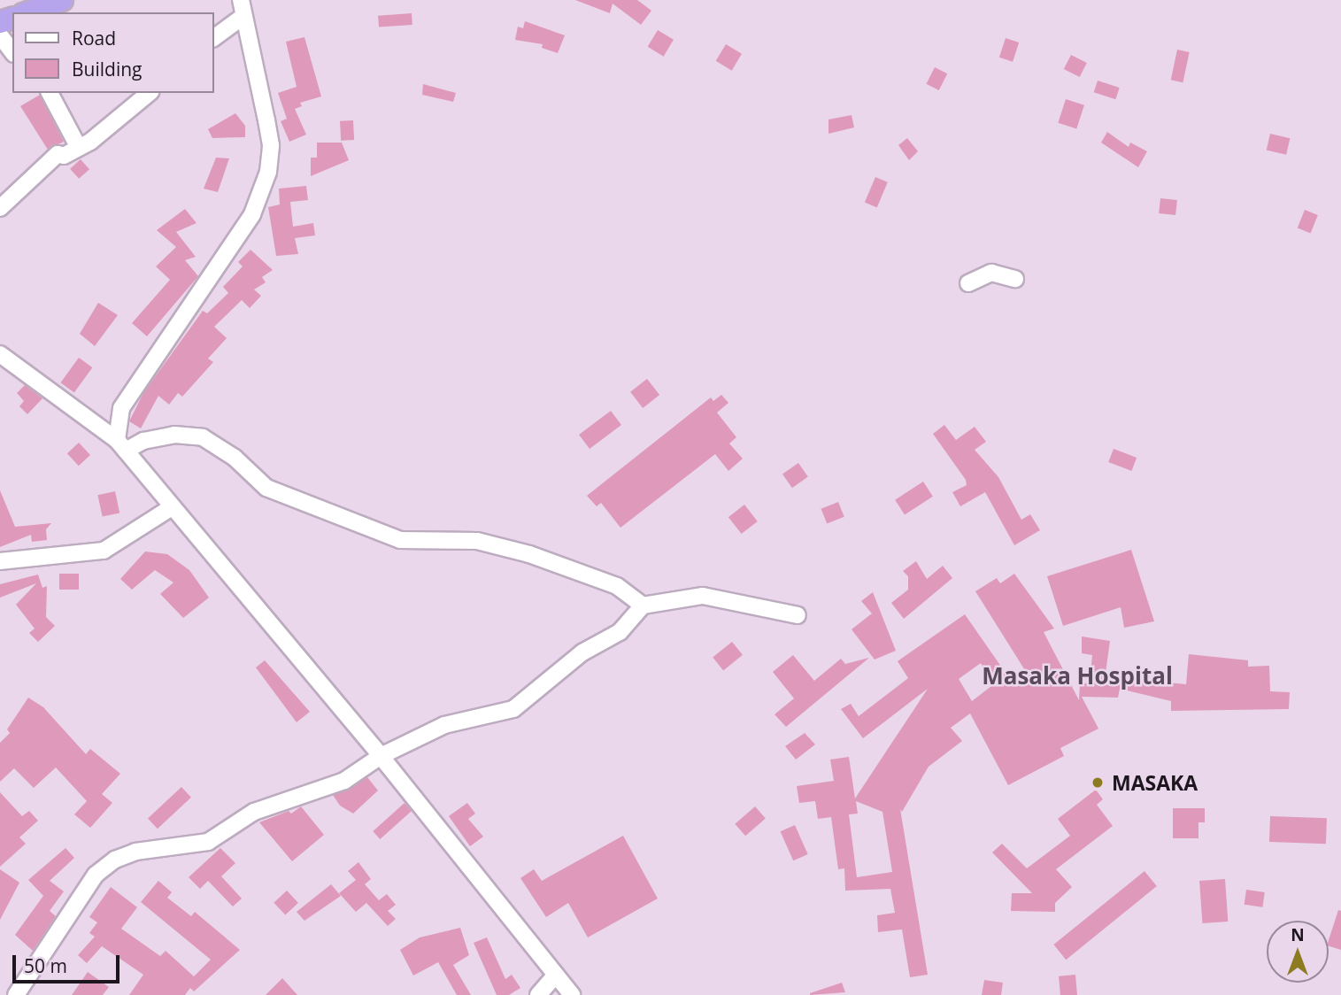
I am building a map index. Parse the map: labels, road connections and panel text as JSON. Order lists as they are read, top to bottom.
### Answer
{
  "districts": ["Masaka Hospital"],
  "places": ["MASAKA"],
  "legend": ["Road", "Building"],
  "scale_bar": "50 m",
  "north": "top"
}
